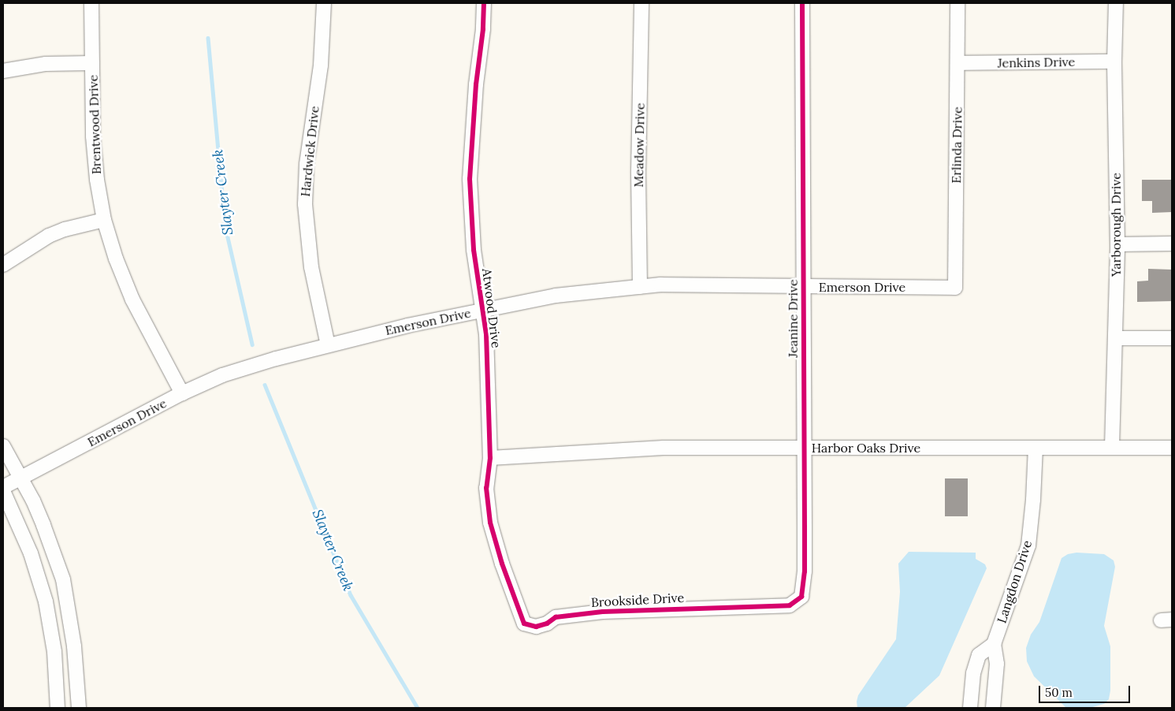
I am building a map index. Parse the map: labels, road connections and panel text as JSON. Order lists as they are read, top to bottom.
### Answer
{
  "streets": {
    "street": [
      "Jenkins Drive",
      "Brentwood Drive",
      "Meadow Drive",
      "Erlinda Drive",
      "Hardwick Drive",
      "Yarborough Drive",
      "Emerson Drive",
      "Atwood Drive",
      "Jeanine Drive",
      "Harbor Oaks Drive",
      "Langdon Drive",
      "Brookside Drive"
    ]
  },
  "crossings": [
    ["Jenkins Drive", "Erlinda Drive"],
    ["Jenkins Drive", "Yarborough Drive"],
    ["Brentwood Drive", "Emerson Drive"],
    ["Meadow Drive", "Emerson Drive"],
    ["Erlinda Drive", "Emerson Drive"],
    ["Hardwick Drive", "Emerson Drive"],
    ["Yarborough Drive", "Harbor Oaks Drive"],
    ["Emerson Drive", "Atwood Drive"],
    ["Emerson Drive", "Jeanine Drive"],
    ["Atwood Drive", "Harbor Oaks Drive"],
    ["Atwood Drive", "Brookside Drive"],
    ["Jeanine Drive", "Harbor Oaks Drive"],
    ["Jeanine Drive", "Brookside Drive"],
    ["Harbor Oaks Drive", "Langdon Drive"]
  ],
  "water": ["Slayter Creek"],
  "scale_bar": "50 m"
}
